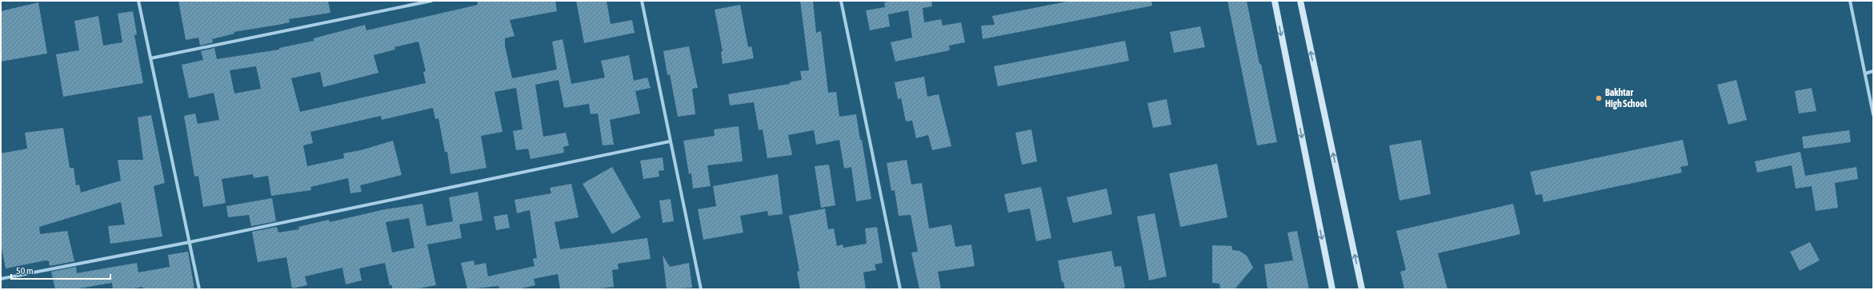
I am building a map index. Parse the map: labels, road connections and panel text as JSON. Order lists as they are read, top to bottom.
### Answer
{
  "places": ["Bakhtar High School"],
  "scale_bar": "50 m"
}
